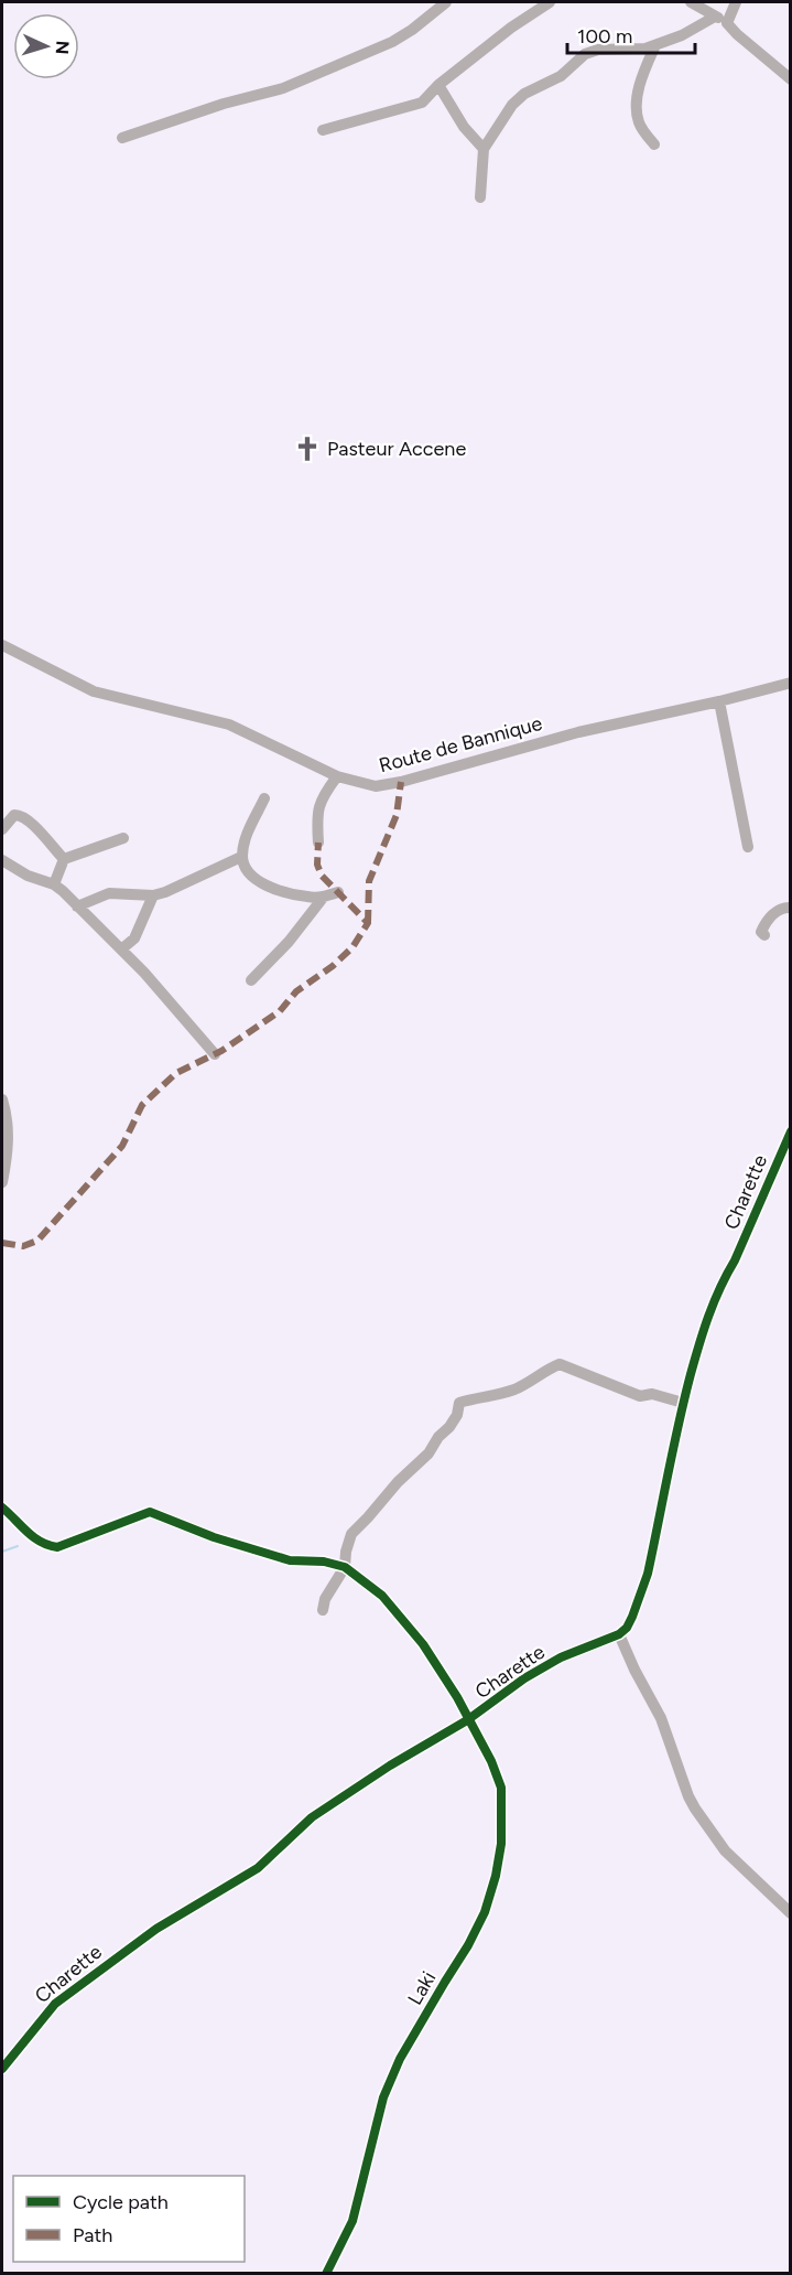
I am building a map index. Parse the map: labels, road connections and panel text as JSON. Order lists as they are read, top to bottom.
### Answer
{
  "streets": {
    "street": ["Route de Bannique", "Charette", "Laki"]
  },
  "crossings": [
    ["Charette", "Laki"]
  ],
  "places": {
    "church": ["Pasteur Accene"]
  },
  "legend": ["Cycle path", "Path"],
  "scale_bar": "100 m",
  "north": "right"
}
